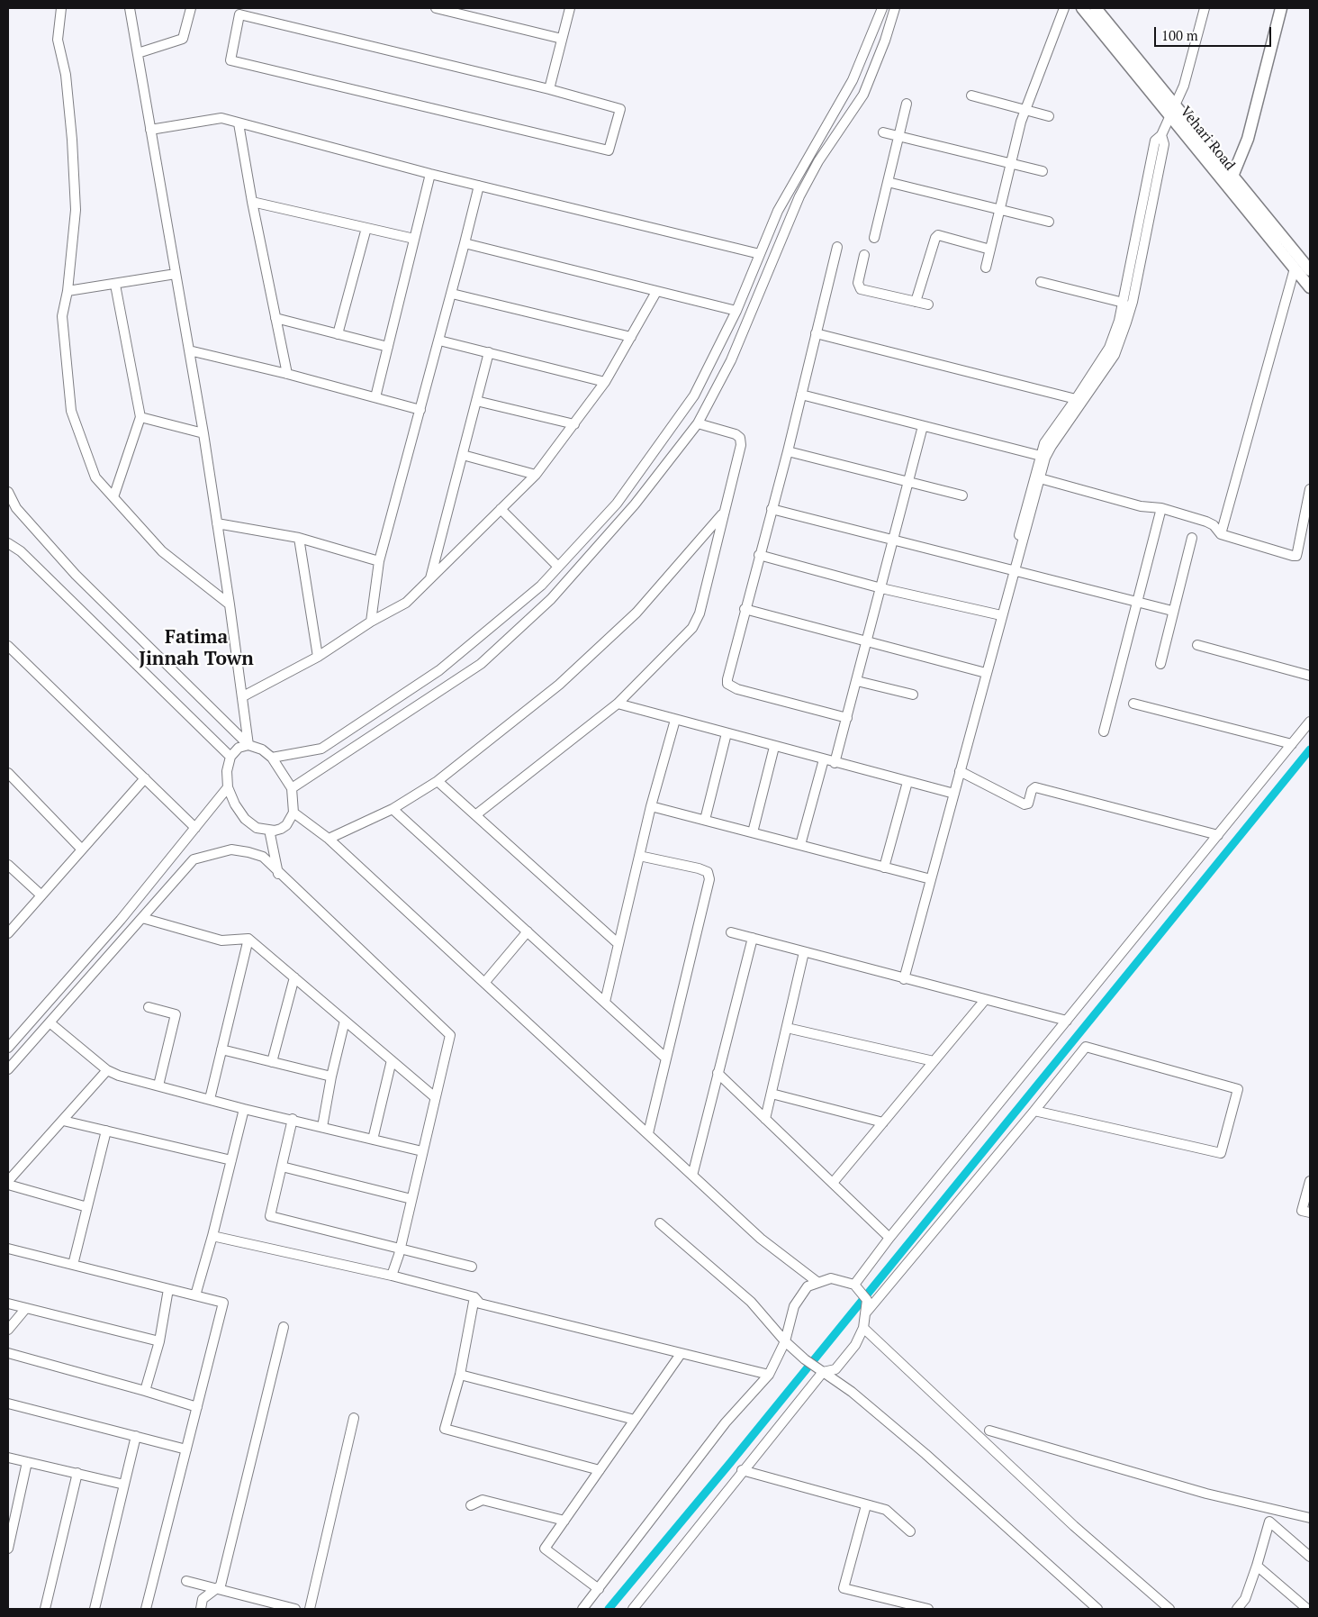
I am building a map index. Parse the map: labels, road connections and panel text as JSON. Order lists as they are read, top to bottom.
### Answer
{
  "streets": {
    "main road": ["Vehari Road"]
  },
  "districts": ["Fatima Jinnah Town"],
  "scale_bar": "100 m"
}
